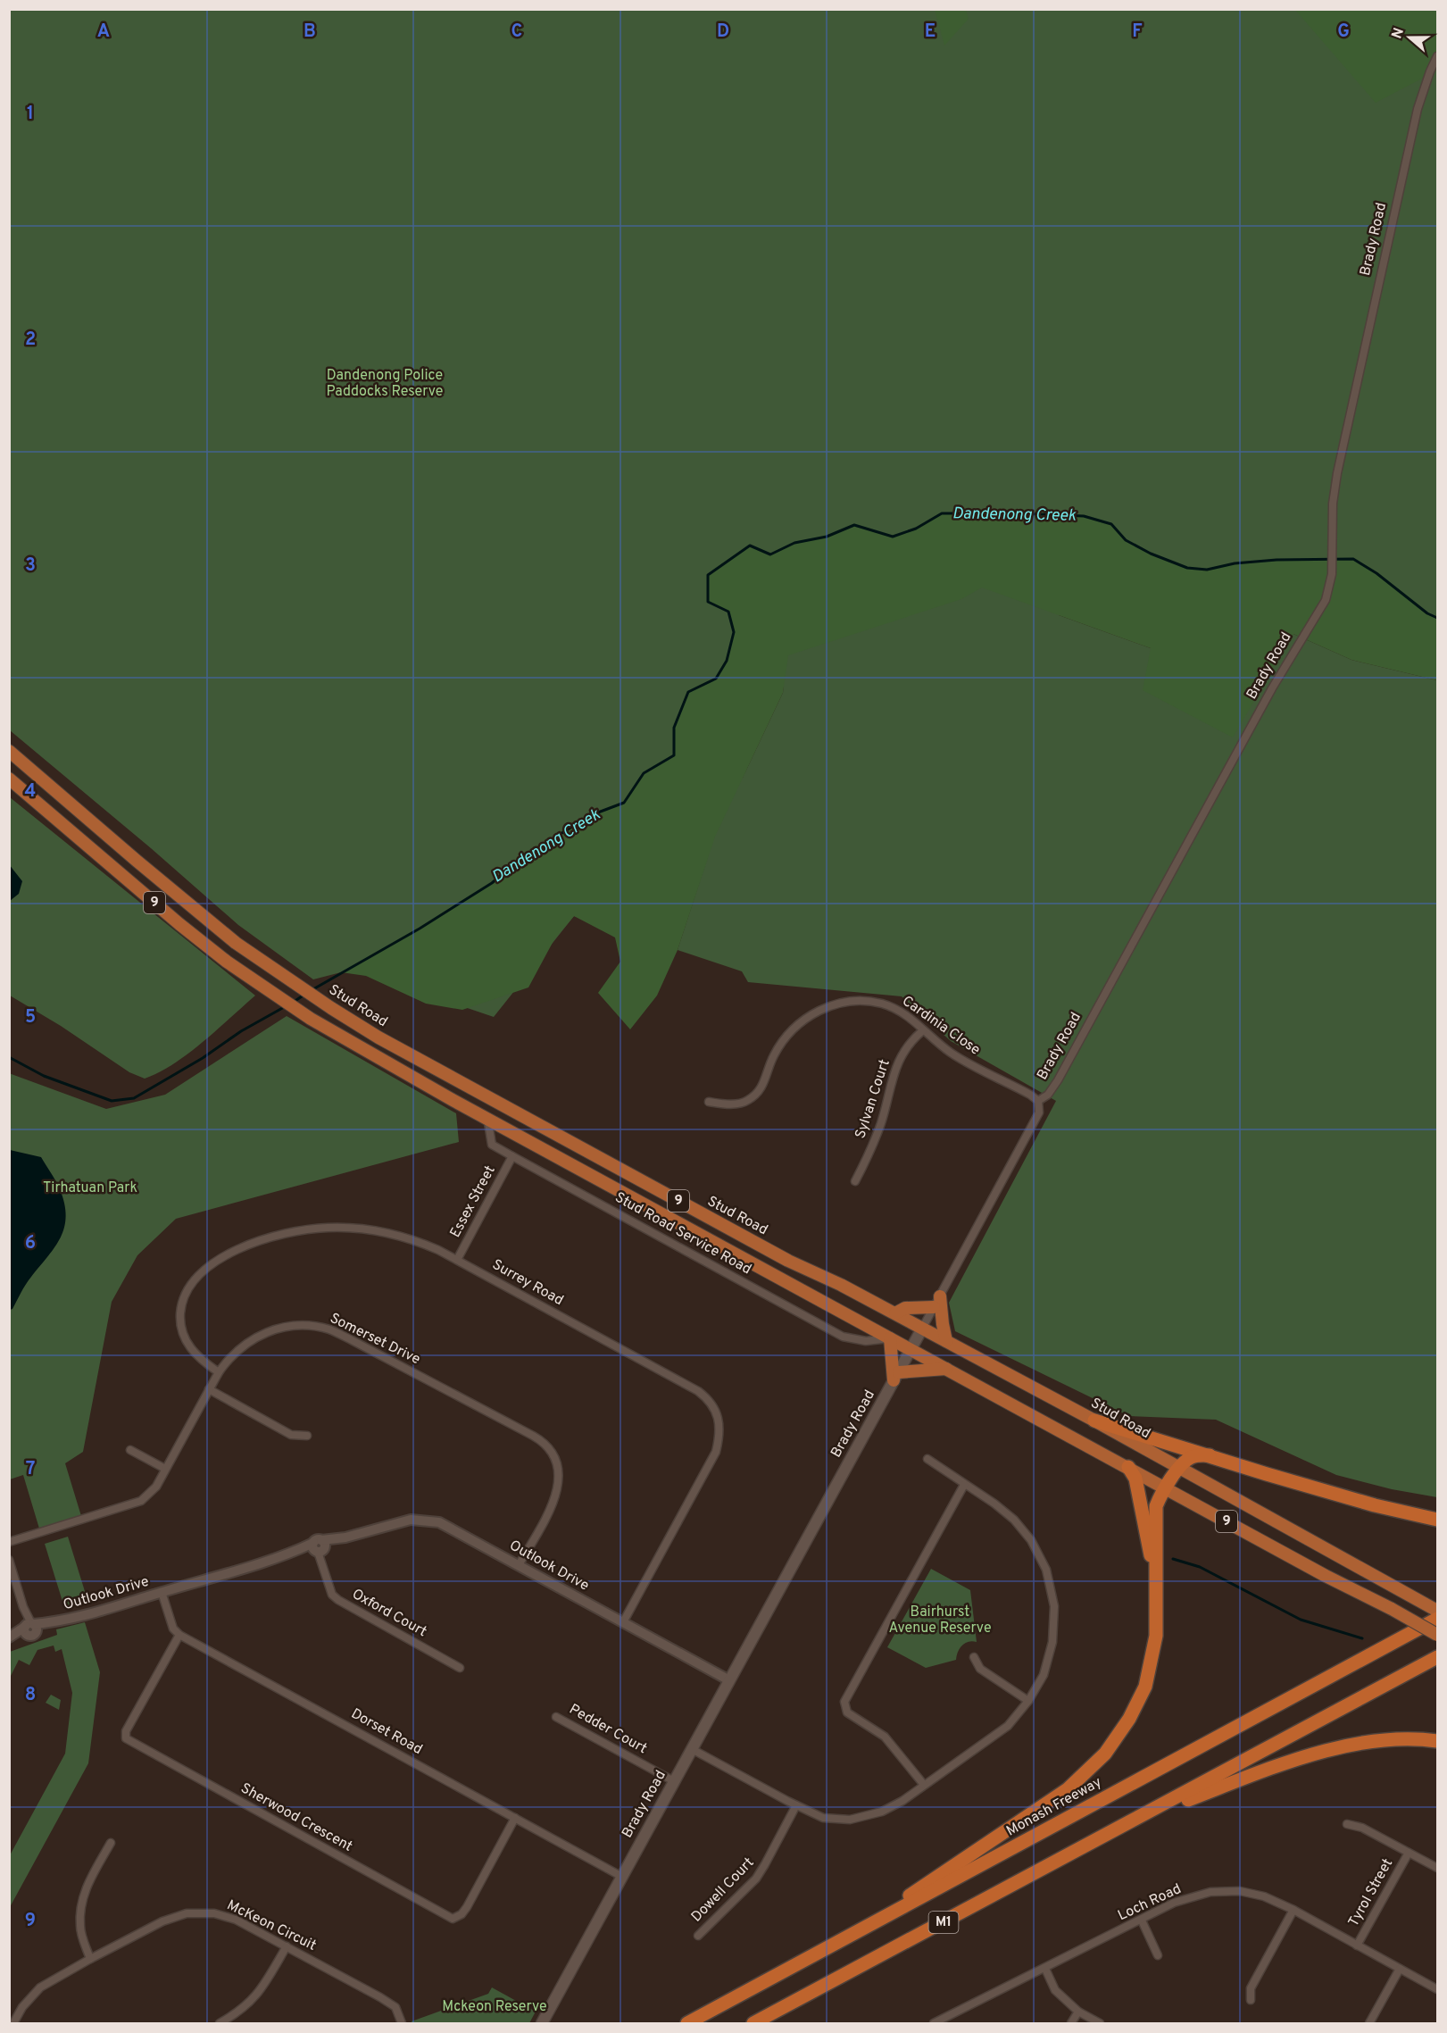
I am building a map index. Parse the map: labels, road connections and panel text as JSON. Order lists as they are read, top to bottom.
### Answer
{
  "streets": {
    "highway": [
      "9",
      "Stud Road",
      "Monash Freeway",
      "M1"
    ],
    "main road": ["Brady Road"],
    "street": [
      "Cardinia Close",
      "Sylvan Court",
      "Essex Street",
      "Stud Road Service Road",
      "Surrey Road",
      "Somerset Drive",
      "Outlook Drive",
      "Oxford Court",
      "Pedder Court",
      "Dorset Road",
      "Sherwood Crescent",
      "Dowell Court",
      "Tyrol Street",
      "Loch Road",
      "McKeon Circuit"
    ]
  },
  "crossings": [
    ["Brady Road", "9"],
    ["Brady Road", "Stud Road"],
    ["Brady Road", "Cardinia Close"],
    ["Brady Road", "Outlook Drive"],
    ["Brady Road", "Pedder Court"],
    ["Brady Road", "Dorset Road"],
    ["9", "Stud Road Service Road"],
    ["Cardinia Close", "Sylvan Court"],
    ["Essex Street", "Stud Road Service Road"],
    ["Essex Street", "Surrey Road"],
    ["Surrey Road", "Somerset Drive"],
    ["Surrey Road", "Outlook Drive"],
    ["Somerset Drive", "Outlook Drive"],
    ["Outlook Drive", "Oxford Court"],
    ["Dorset Road", "Sherwood Crescent"],
    ["Tyrol Street", "Loch Road"]
  ],
  "water": ["Dandenong Creek"],
  "parks": [
    "Dandenong Police Paddocks Reserve",
    "Tirhatuan Park",
    "Bairhurst Avenue Reserve",
    "Mckeon Reserve"
  ],
  "north": "left",
  "grid": {
    "columns": [
      "A",
      "B",
      "C",
      "D",
      "E",
      "F",
      "G"
    ],
    "rows": [
      "1",
      "2",
      "3",
      "4",
      "5",
      "6",
      "7",
      "8",
      "9"
    ]
  }
}
